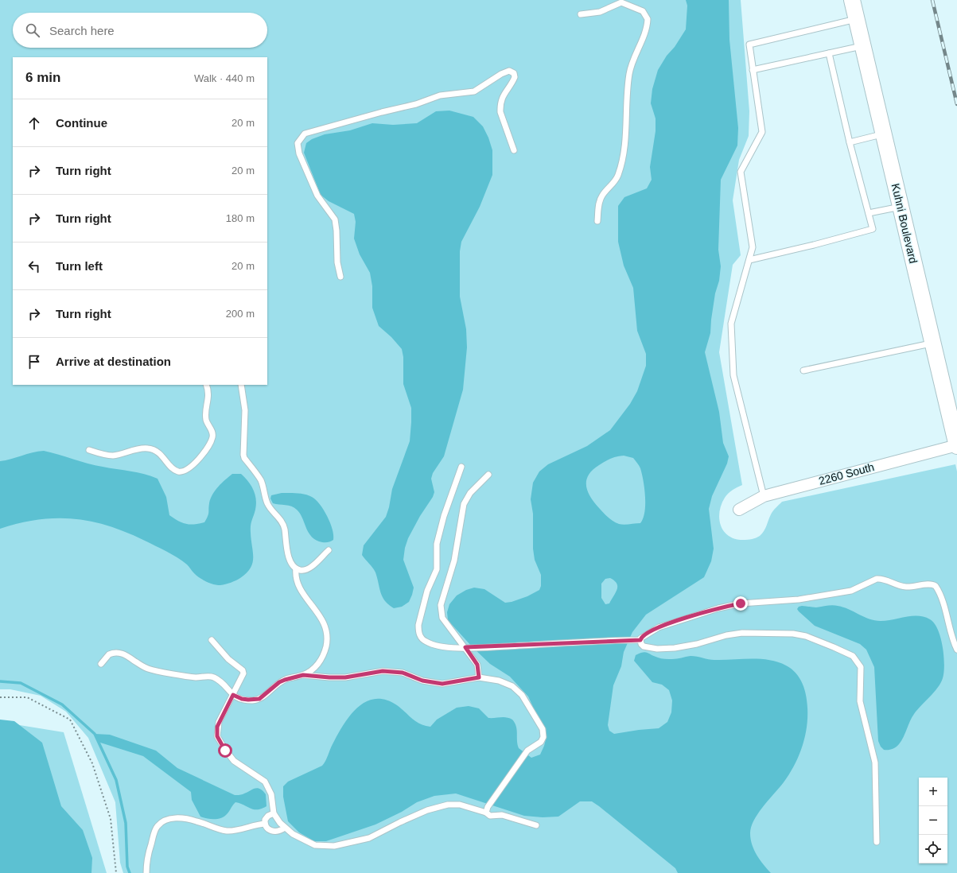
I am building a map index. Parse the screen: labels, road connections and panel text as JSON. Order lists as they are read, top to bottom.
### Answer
{
  "streets": {
    "street": ["Kuhni Boulevard", "2260 South"]
  },
  "crossings": [
    ["Kuhni Boulevard", "2260 South"]
  ],
  "page": {
    "search": "Search here",
    "heading": ["6 min", "Walk · 440 m"],
    "list": [
      ["Continue", "20 m"],
      ["Turn right", "20 m"],
      ["Turn right", "180 m"],
      ["Turn left", "20 m"],
      ["Turn right", "200 m"],
      "Arrive at destination"
    ],
    "map_buttons": ["+", "−"]
  }
}
